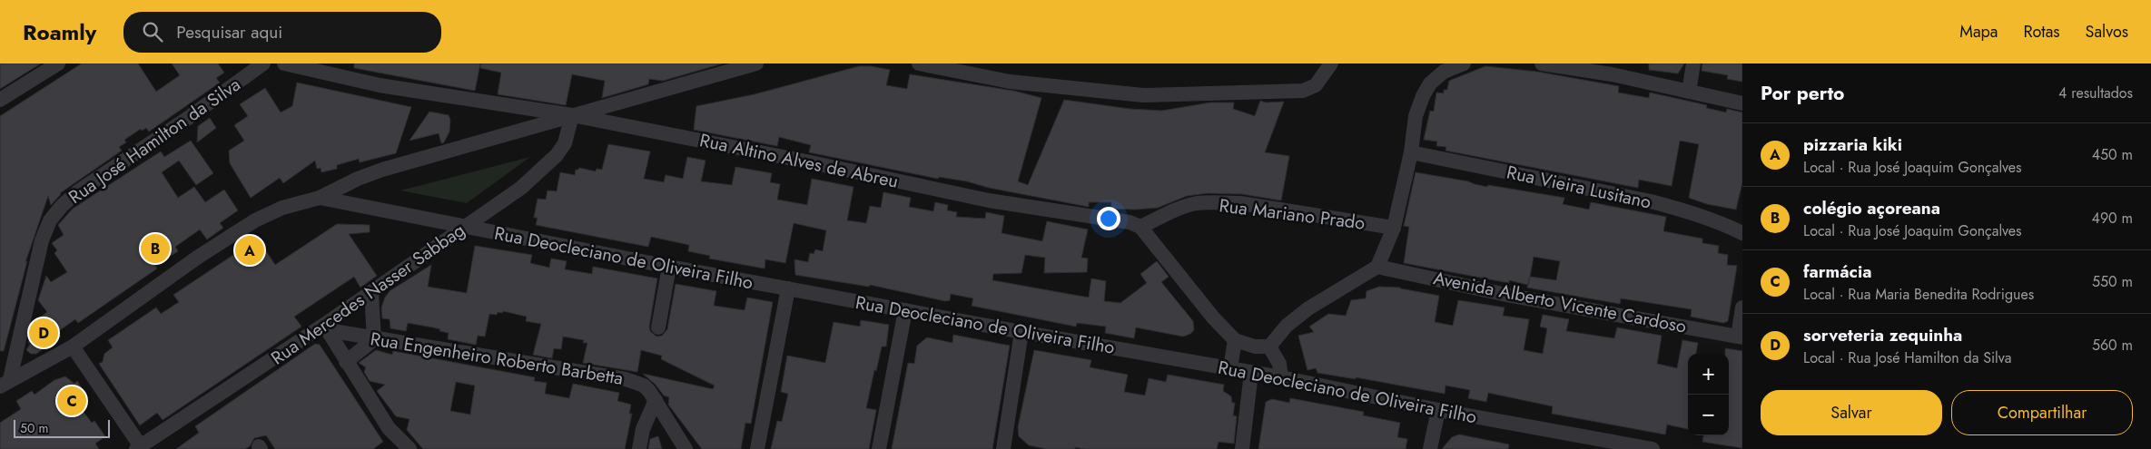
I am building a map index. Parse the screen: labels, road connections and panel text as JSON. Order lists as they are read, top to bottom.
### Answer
{
  "streets": {
    "street": [
      "Rua José Hamilton da Silva",
      "Rua Altino Alves de Abreu",
      "Rua Vieira Lusitano",
      "Rua Mariano Prado",
      "Rua Deocleciano de Oliveira Filho",
      "Rua Mercedes Nasser Sabbag",
      "Avenida Alberto Vicente Cardoso",
      "Rua Engenheiro Roberto Barbetta"
    ]
  },
  "crossings": [
    ["Rua Altino Alves de Abreu", "Rua Mariano Prado"],
    ["Rua Altino Alves de Abreu", "Rua Mercedes Nasser Sabbag"],
    ["Rua Deocleciano de Oliveira Filho", "Rua Mercedes Nasser Sabbag"],
    ["Rua Mercedes Nasser Sabbag", "Rua Engenheiro Roberto Barbetta"]
  ],
  "scale_bar": "50 m",
  "page": {
    "header": "Roamly",
    "search": "Pesquisar aqui",
    "nav": ["Mapa", "Rotas", "Salvos"],
    "heading": ["Por perto", "4 resultados"],
    "list": [
      {
        "mark": "A",
        "name": "pizzaria kiki",
        "note": "Local · Rua José Joaquim Gonçalves",
        "value": "450 m"
      },
      {
        "mark": "B",
        "name": "colégio açoreana",
        "note": "Local · Rua José Joaquim Gonçalves",
        "value": "490 m"
      },
      {
        "mark": "C",
        "name": "farmácia",
        "note": "Local · Rua Maria Benedita Rodrigues",
        "value": "550 m"
      },
      {
        "mark": "D",
        "name": "sorveteria zequinha",
        "note": "Local · Rua José Hamilton da Silva",
        "value": "560 m"
      }
    ],
    "pins": [
      "B",
      "A",
      "D",
      "C"
    ],
    "map_buttons": ["+", "−"],
    "buttons": ["Salvar", "Compartilhar"],
    "scale": "50 m"
  }
}
